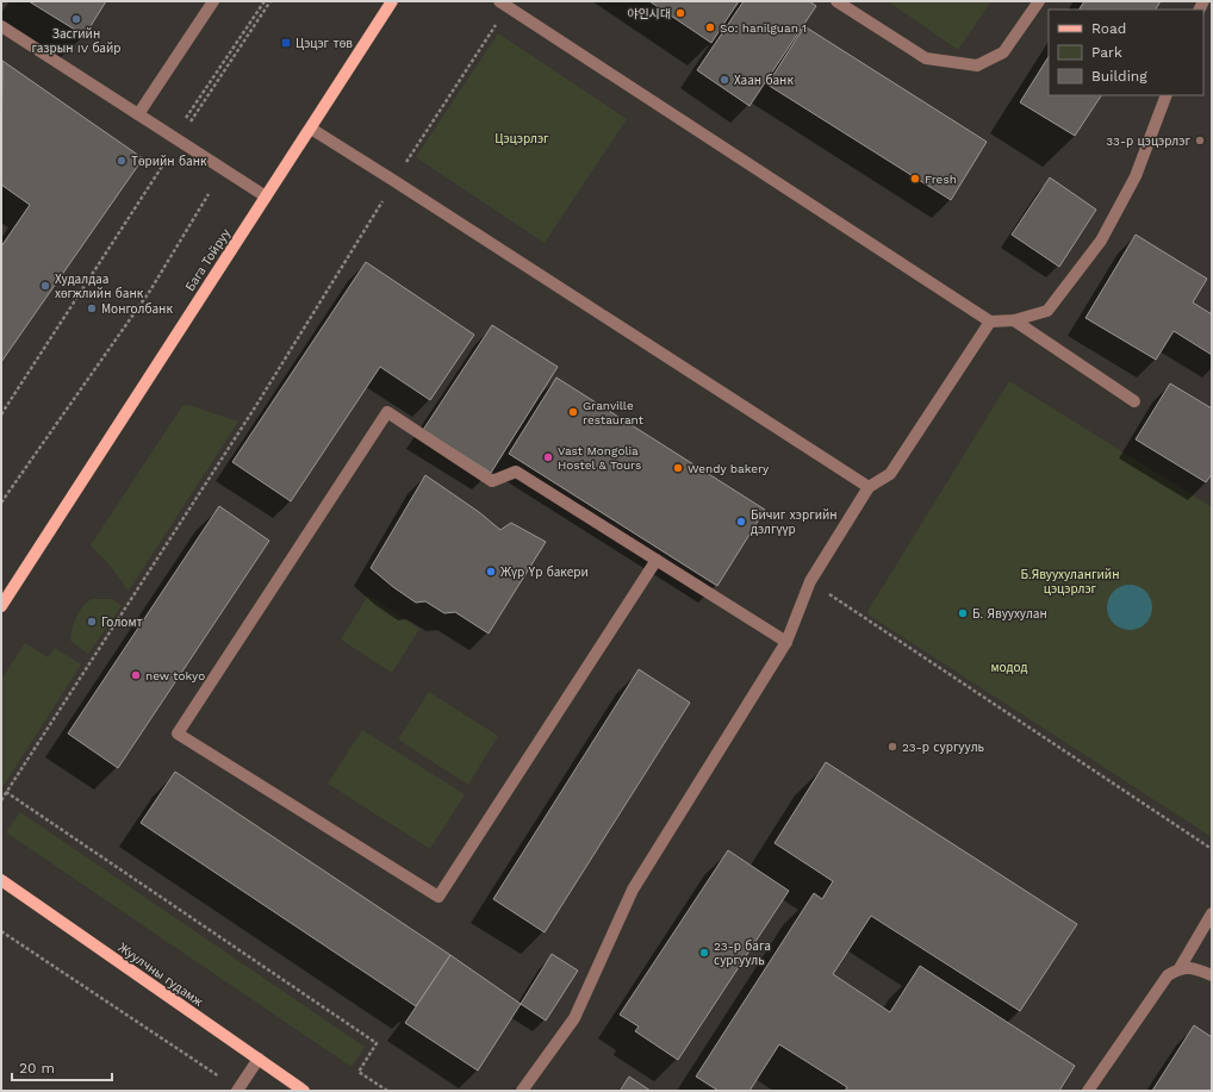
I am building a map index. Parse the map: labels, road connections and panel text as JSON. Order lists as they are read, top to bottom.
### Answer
{
  "streets": {
    "main road": ["Бага Тойруу", "Жуулчны гудамж"]
  },
  "parks": ["Цэцэрлэг", "Б.Явуухулангийн цэцэрлэг", "модод"],
  "places": {
    "other": [
      "야인시대",
      "Засгийн газрын IV байр",
      "So: hanilguan 1",
      "Хаан банк",
      "33-р цэцэрлэг",
      "Төрийн банк",
      "Fresh",
      "Худалдаа хөгжлийн банк",
      "Монголбанк",
      "Granville restaurant",
      "Vast Mongolia Hostel & Tours",
      "Wendy bakery",
      "Бичиг хэргийн дэлгүүр",
      "Жүр Үр бакери",
      "Б. Явуухулан",
      "Голомт",
      "new tokyo",
      "23-р сургууль",
      "23-р бага сургууль"
    ],
    "transit": ["Цэцэг төв"]
  },
  "legend": ["Road", "Park", "Building"],
  "scale_bar": "20 m"
}
